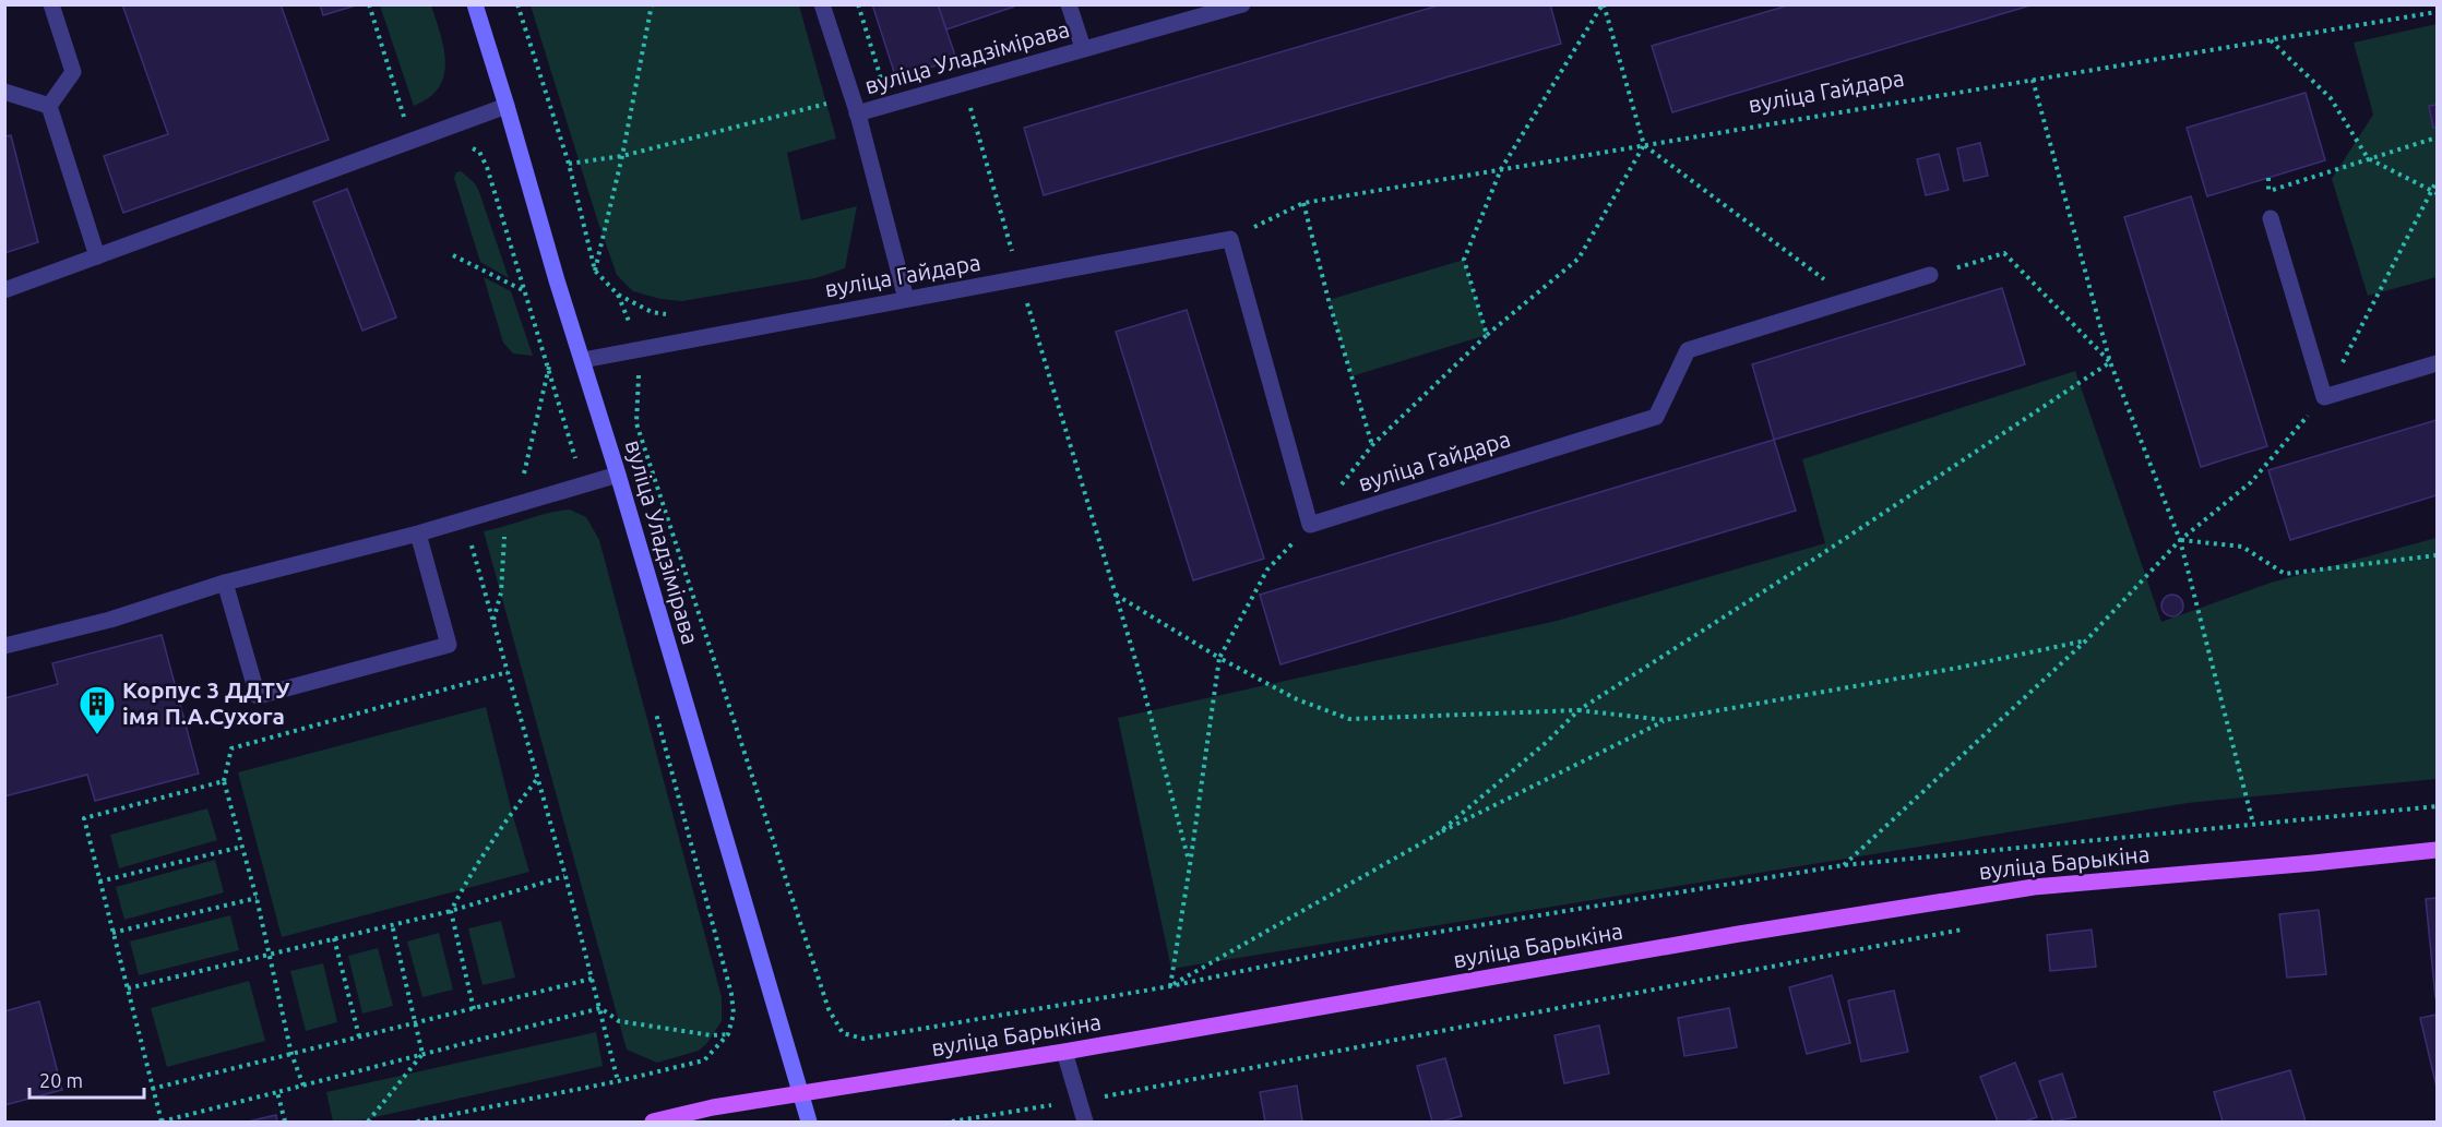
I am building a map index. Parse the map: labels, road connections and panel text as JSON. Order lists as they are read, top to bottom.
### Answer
{
  "streets": {
    "main road": ["вуліца Уладзімірава", "вуліца Барыкіна"],
    "street": ["вуліца Гайдара"]
  },
  "crossings": [
    ["вуліца Уладзімірава", "вуліца Гайдара"],
    ["вуліца Уладзімірава", "вуліца Барыкіна"]
  ],
  "places": {
    "building": ["Корпус 3 ДДТУ імя П.А.Сухога"]
  },
  "scale_bar": "20 m"
}
